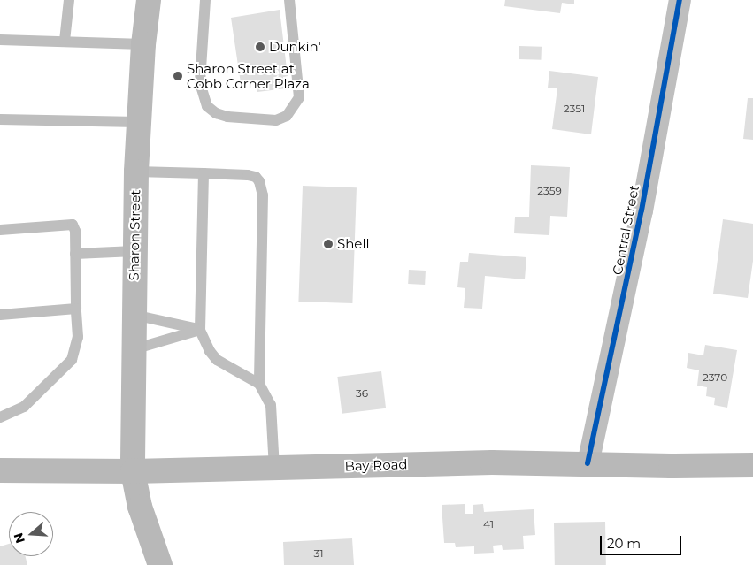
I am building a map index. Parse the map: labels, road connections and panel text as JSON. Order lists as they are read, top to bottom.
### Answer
{
  "streets": {
    "main road": ["Sharon Street", "Bay Road"],
    "street": ["Central Street"]
  },
  "crossings": [
    ["Central Street", "Bay Road"],
    ["Sharon Street", "Bay Road"]
  ],
  "places": ["Dunkin'", "Sharon Street at Cobb Corner Plaza", "Shell"],
  "house_numbers": [
    "2351",
    "2359",
    "2370",
    "36",
    "41",
    "31"
  ],
  "scale_bar": "20 m",
  "north": "left"
}
